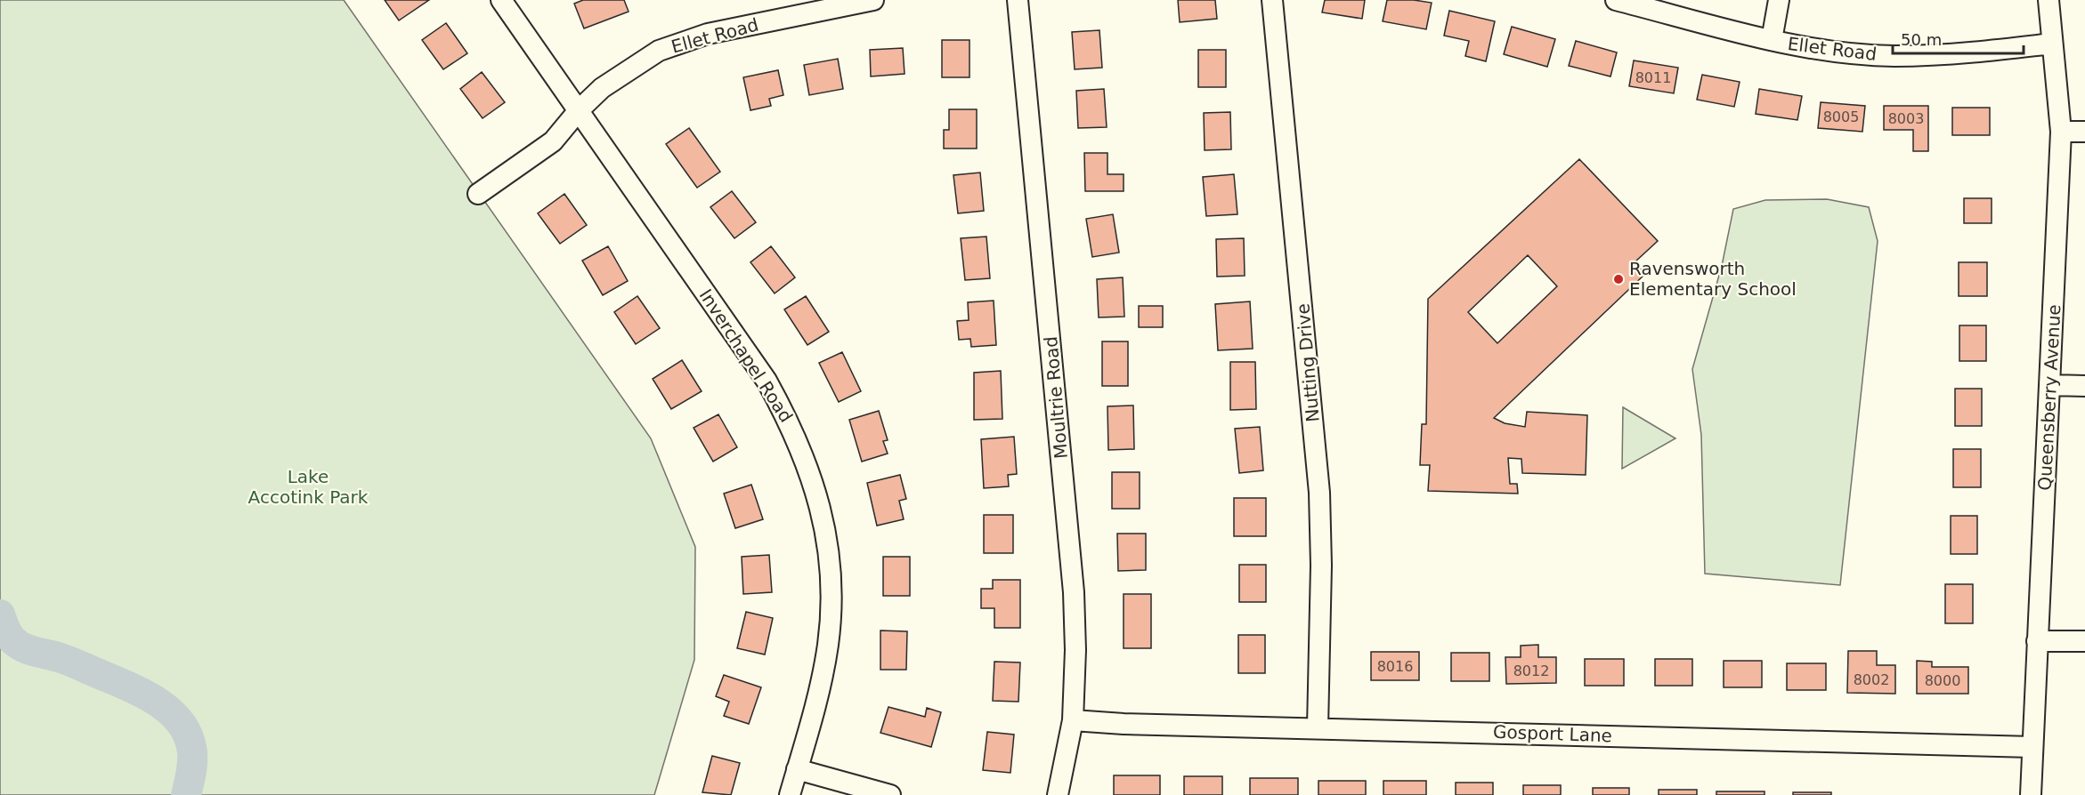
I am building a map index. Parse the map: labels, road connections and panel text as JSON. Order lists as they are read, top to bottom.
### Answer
{
  "streets": {
    "street": [
      "Ellet Road",
      "Inverchapel Road",
      "Nutting Drive",
      "Moultrie Road",
      "Queensberry Avenue",
      "Gosport Lane"
    ]
  },
  "crossings": [
    ["Ellet Road", "Inverchapel Road"],
    ["Ellet Road", "Queensberry Avenue"],
    ["Nutting Drive", "Gosport Lane"],
    ["Moultrie Road", "Gosport Lane"],
    ["Queensberry Avenue", "Gosport Lane"]
  ],
  "parks": ["Lake Accotink Park"],
  "places": ["Ravensworth Elementary School"],
  "house_numbers": [
    "8011",
    "8005",
    "8003",
    "8016",
    "8012",
    "8002",
    "8000"
  ],
  "scale_bar": "50 m"
}
